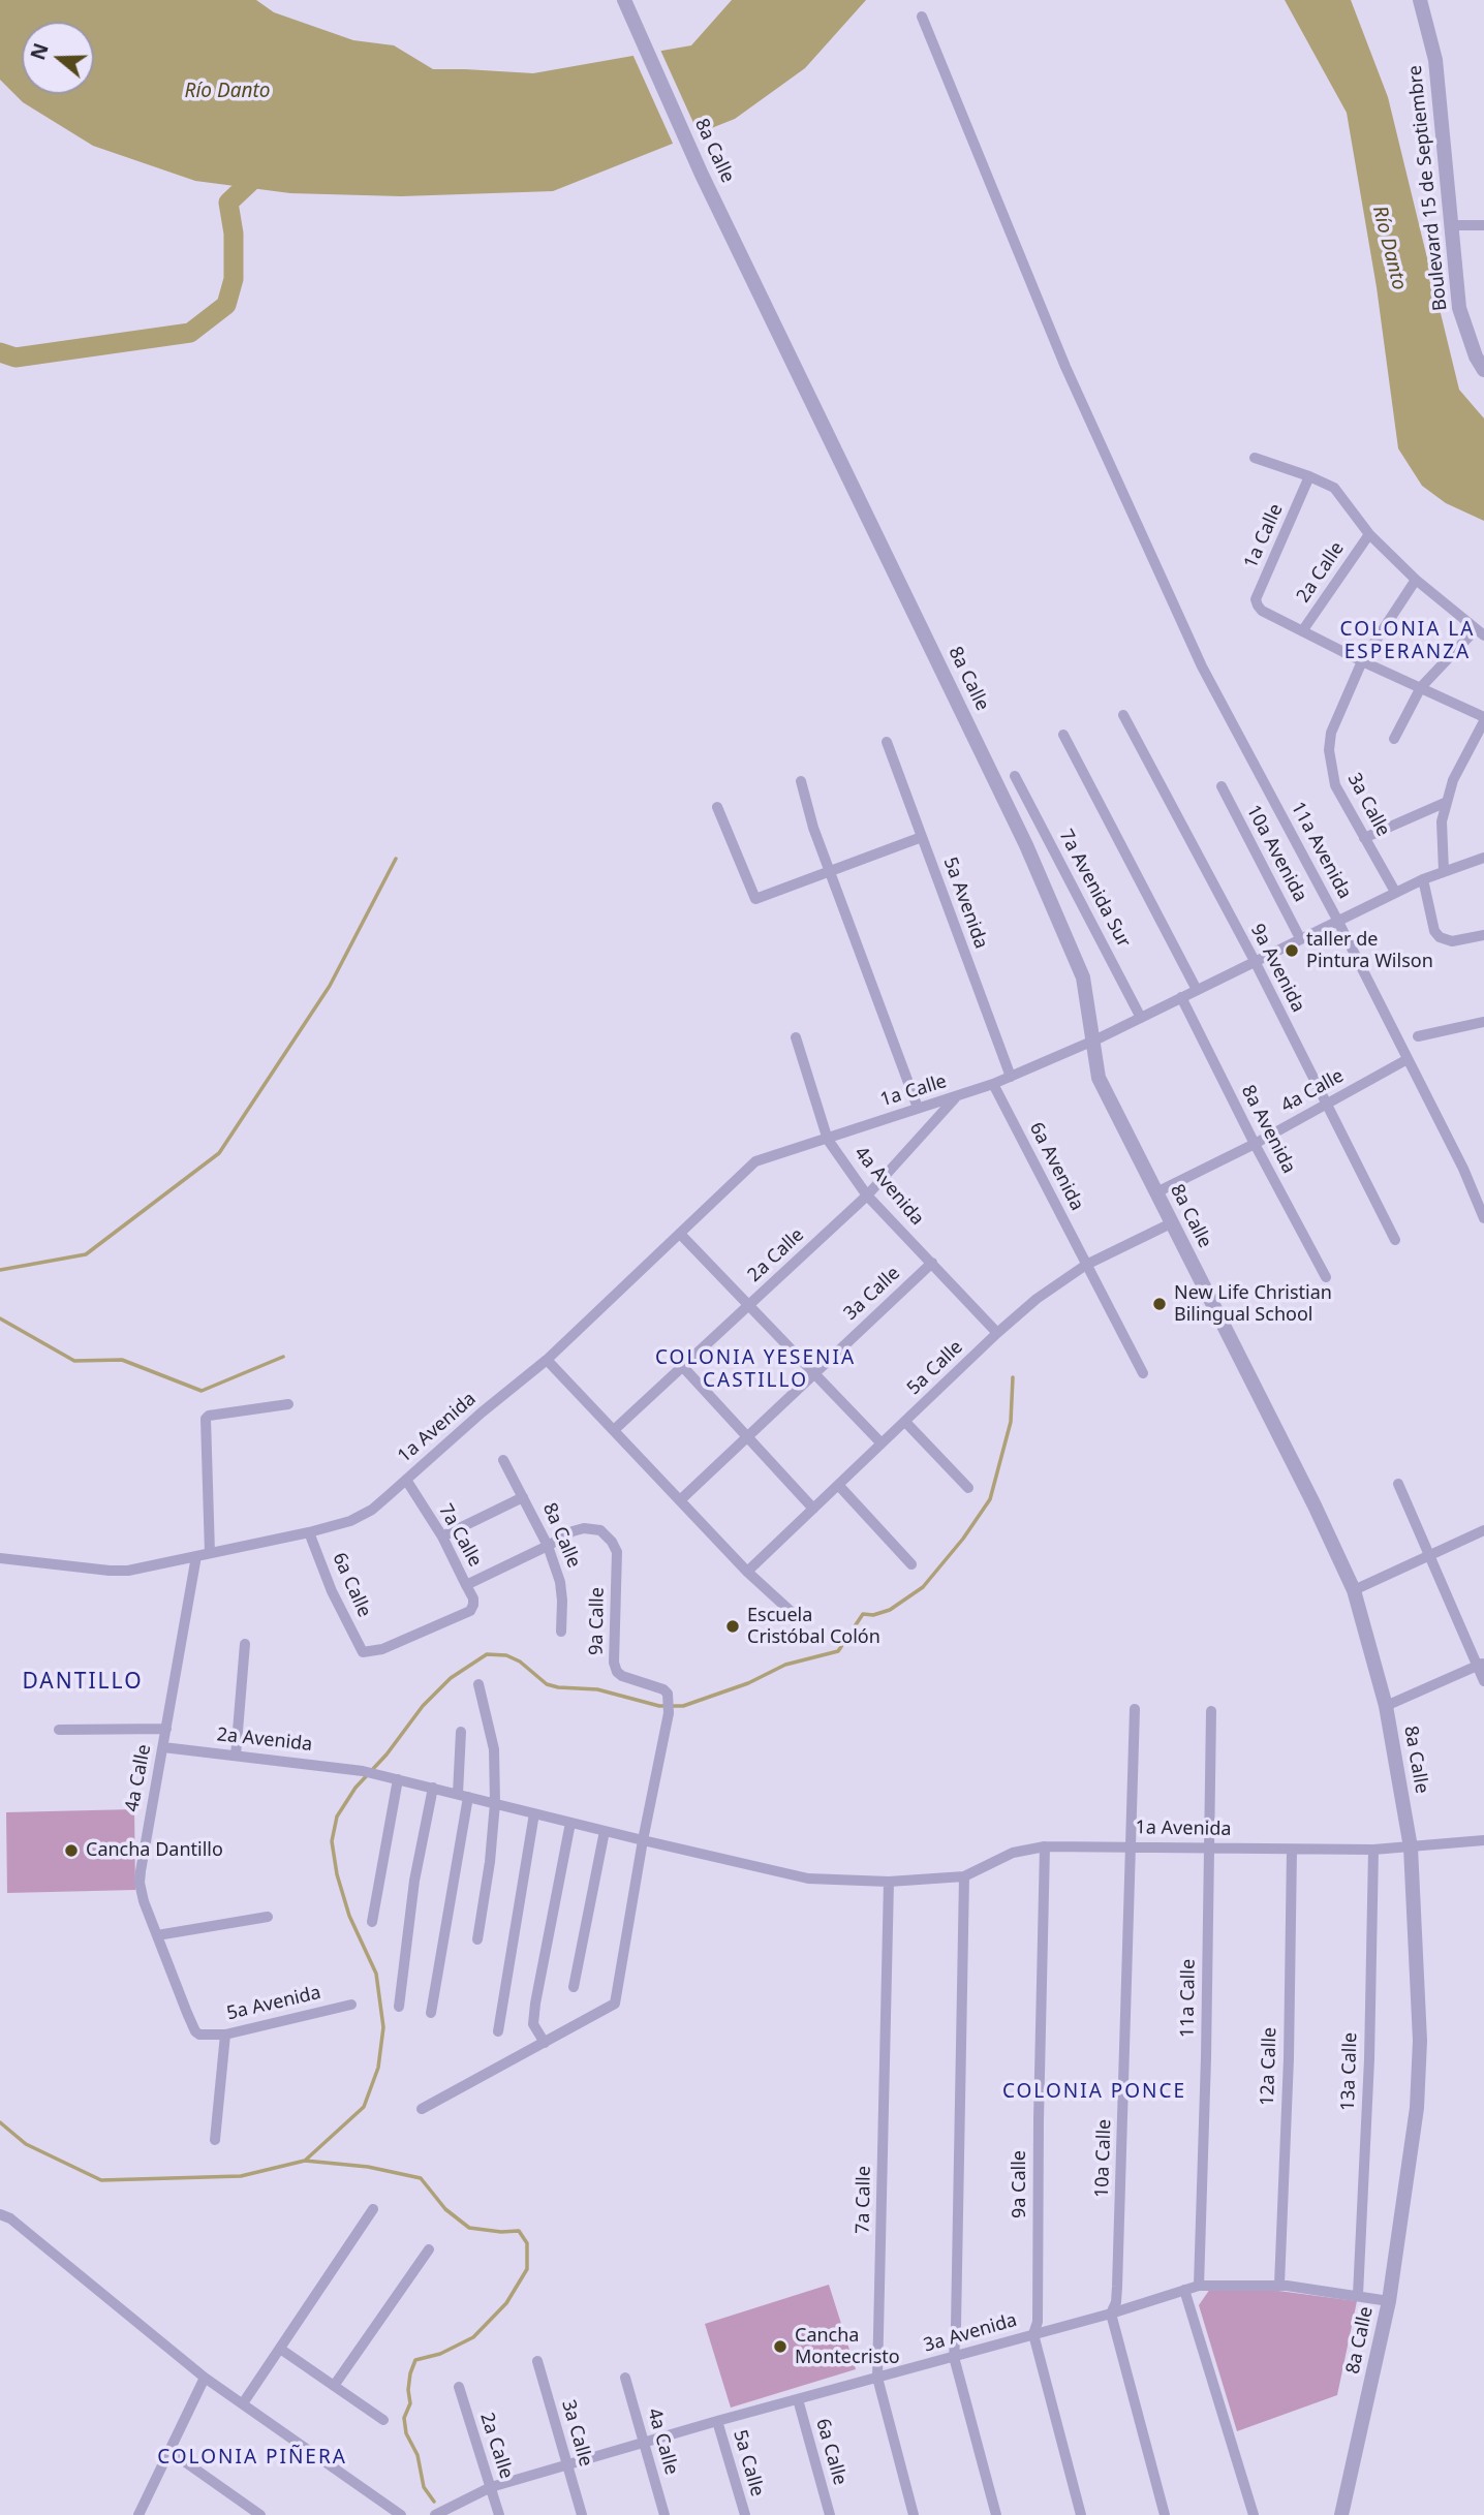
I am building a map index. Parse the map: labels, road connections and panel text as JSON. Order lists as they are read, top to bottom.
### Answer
{
  "streets": {
    "street": [
      "8a Calle",
      "Boulevard 15 de Septiembre",
      "1a Calle",
      "2a Calle",
      "3a Calle",
      "11a Avenida",
      "10a Avenida",
      "7a Avenida Sur",
      "5a Avenida",
      "9a Avenida",
      "4a Calle",
      "8a Avenida",
      "6a Avenida",
      "4a Avenida",
      "5a Calle",
      "1a Avenida",
      "7a Calle",
      "6a Calle",
      "9a Calle",
      "2a Avenida",
      "11a Calle",
      "12a Calle",
      "13a Calle",
      "10a Calle",
      "3a Avenida"
    ]
  },
  "crossings": [
    ["8a Calle", "1a Calle"],
    ["8a Calle", "4a Calle"],
    ["8a Calle", "5a Calle"],
    ["8a Calle", "1a Avenida"],
    ["8a Calle", "9a Calle"],
    ["8a Calle", "3a Avenida"],
    ["1a Calle", "2a Calle"],
    ["1a Calle", "11a Avenida"],
    ["1a Calle", "10a Avenida"],
    ["1a Calle", "7a Avenida Sur"],
    ["1a Calle", "5a Avenida"],
    ["1a Calle", "9a Avenida"],
    ["1a Calle", "8a Avenida"],
    ["1a Calle", "6a Avenida"],
    ["1a Calle", "4a Avenida"],
    ["1a Calle", "1a Avenida"],
    ["2a Calle", "4a Avenida"],
    ["2a Calle", "3a Avenida"],
    ["3a Calle", "4a Avenida"],
    ["3a Calle", "3a Avenida"],
    ["11a Avenida", "4a Calle"],
    ["5a Avenida", "4a Calle"],
    ["9a Avenida", "4a Calle"],
    ["4a Calle", "8a Avenida"],
    ["4a Calle", "1a Avenida"],
    ["4a Calle", "2a Avenida"],
    ["4a Calle", "3a Avenida"],
    ["6a Avenida", "5a Calle"],
    ["4a Avenida", "5a Calle"],
    ["5a Calle", "3a Avenida"],
    ["1a Avenida", "7a Calle"],
    ["1a Avenida", "6a Calle"],
    ["1a Avenida", "9a Calle"],
    ["1a Avenida", "2a Avenida"],
    ["1a Avenida", "11a Calle"],
    ["1a Avenida", "12a Calle"],
    ["1a Avenida", "13a Calle"],
    ["1a Avenida", "10a Calle"],
    ["7a Calle", "6a Calle"],
    ["7a Calle", "3a Avenida"],
    ["6a Calle", "3a Avenida"],
    ["9a Calle", "2a Avenida"],
    ["9a Calle", "3a Avenida"],
    ["11a Calle", "3a Avenida"],
    ["12a Calle", "3a Avenida"],
    ["13a Calle", "3a Avenida"],
    ["10a Calle", "3a Avenida"]
  ],
  "districts": [
    "COLONIA LA ESPERANZA",
    "COLONIA YESENIA CASTILLO",
    "DANTILLO",
    "COLONIA PONCE",
    "COLONIA PIÑERA"
  ],
  "water": ["Río Danto"],
  "places": [
    "taller de Pintura Wilson",
    "New Life Christian Bilingual School",
    "Escuela Cristóbal Colón",
    "Cancha Dantillo",
    "Cancha Montecristo"
  ],
  "north": "left"
}
